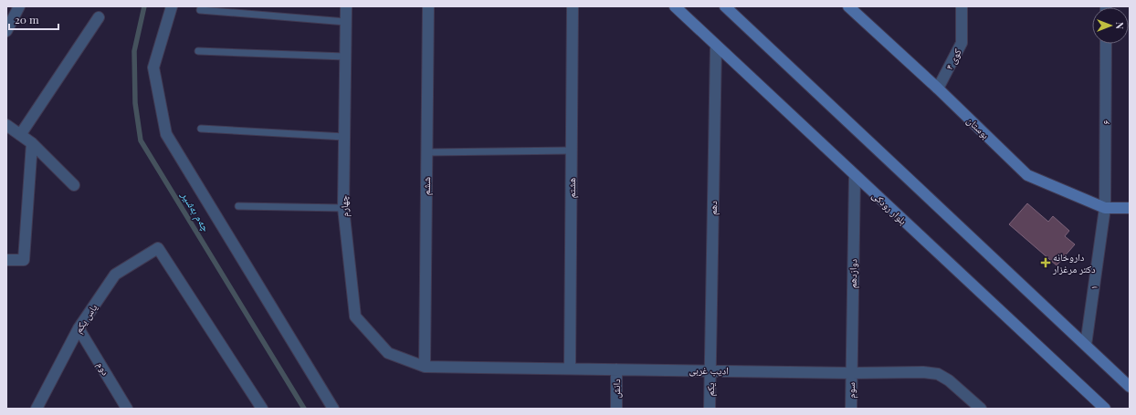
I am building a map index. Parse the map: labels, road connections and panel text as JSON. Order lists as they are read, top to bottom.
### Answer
{
  "streets": {
    "main road": ["بوستان", "بلوار رودکی"],
    "street": [
      "کوی ۴",
      "۶",
      "ششم",
      "هشتم",
      "چهارم",
      "دهم",
      "دوازدهم",
      "۱",
      "یاس یکم",
      "دوم",
      "ادیب غربی",
      "دانش",
      "یکم",
      "سوم"
    ]
  },
  "crossings": [
    ["کوی ۴", "بوستان"],
    ["۶", "بوستان"],
    ["۶", "۱"],
    ["بوستان", "۱"],
    ["ششم", "چهارم"],
    ["ششم", "ادیب غربی"],
    ["هشتم", "ادیب غربی"],
    ["چهارم", "ادیب غربی"],
    ["دهم", "بلوار رودکی"],
    ["دهم", "ادیب غربی"],
    ["دهم", "یکم"],
    ["بلوار رودکی", "دوازدهم"],
    ["دوازدهم", "ادیب غربی"],
    ["دوازدهم", "سوم"],
    ["یاس یکم", "دوم"],
    ["ادیب غربی", "دانش"],
    ["ادیب غربی", "یکم"],
    ["ادیب غربی", "سوم"]
  ],
  "water": ["چەم بەشیر"],
  "places": {
    "health": ["داروخانه دکتر مرغزار"]
  },
  "scale_bar": "20 m",
  "north": "right"
}
